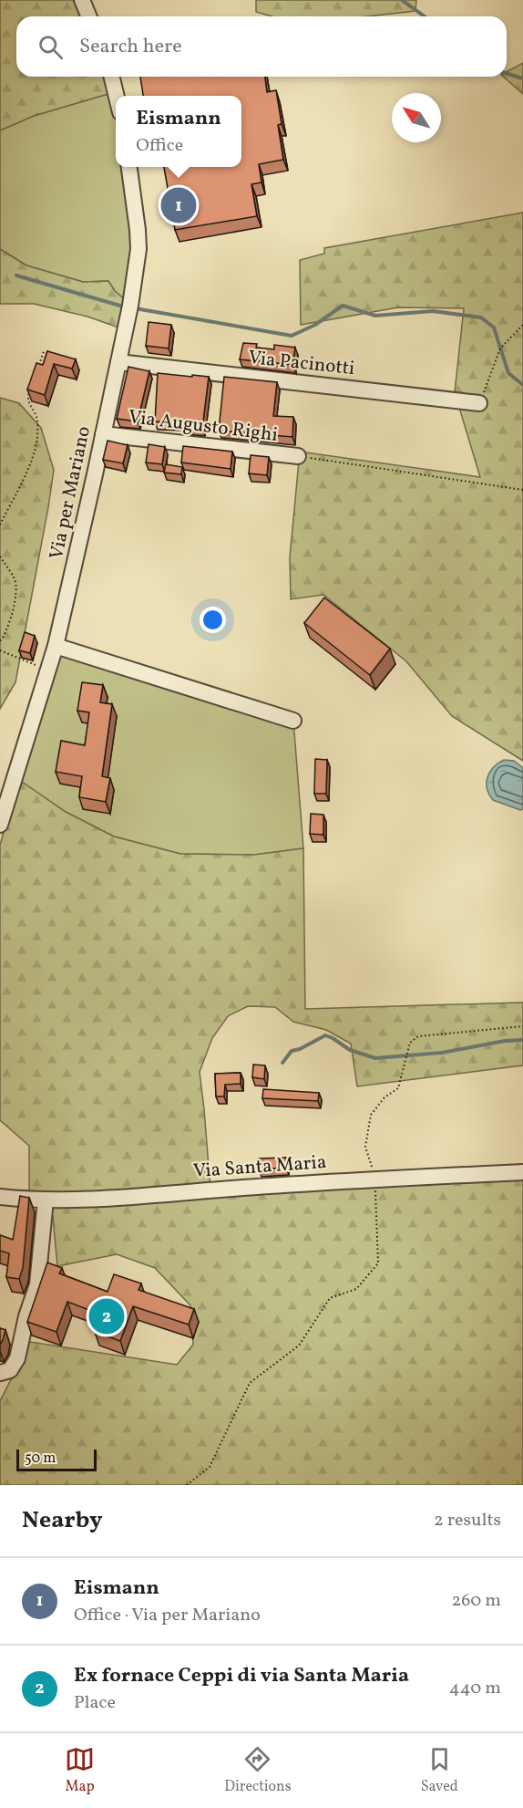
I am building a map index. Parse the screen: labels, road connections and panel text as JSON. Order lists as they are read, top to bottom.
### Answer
{
  "streets": {
    "street": [
      "Via Pacinotti",
      "Via Augusto Righi",
      "Via per Mariano",
      "Via Santa Maria"
    ]
  },
  "crossings": [
    ["Via Pacinotti", "Via per Mariano"],
    ["Via Augusto Righi", "Via per Mariano"]
  ],
  "scale_bar": "50 m",
  "north": "top left",
  "page": {
    "search": "Search here",
    "popup": ["Eismann", "Office"],
    "pins": ["1", "2"],
    "scale": "50 m",
    "heading": ["Nearby", "2 results"],
    "list": [
      {
        "mark": "1",
        "name": "Eismann",
        "note": "Office · Via per Mariano",
        "value": "260 m"
      },
      {
        "mark": "2",
        "name": "Ex fornace Ceppi di via Santa Maria",
        "note": "Place",
        "value": "440 m"
      }
    ],
    "nav": ["Map", "Directions", "Saved"]
  }
}
